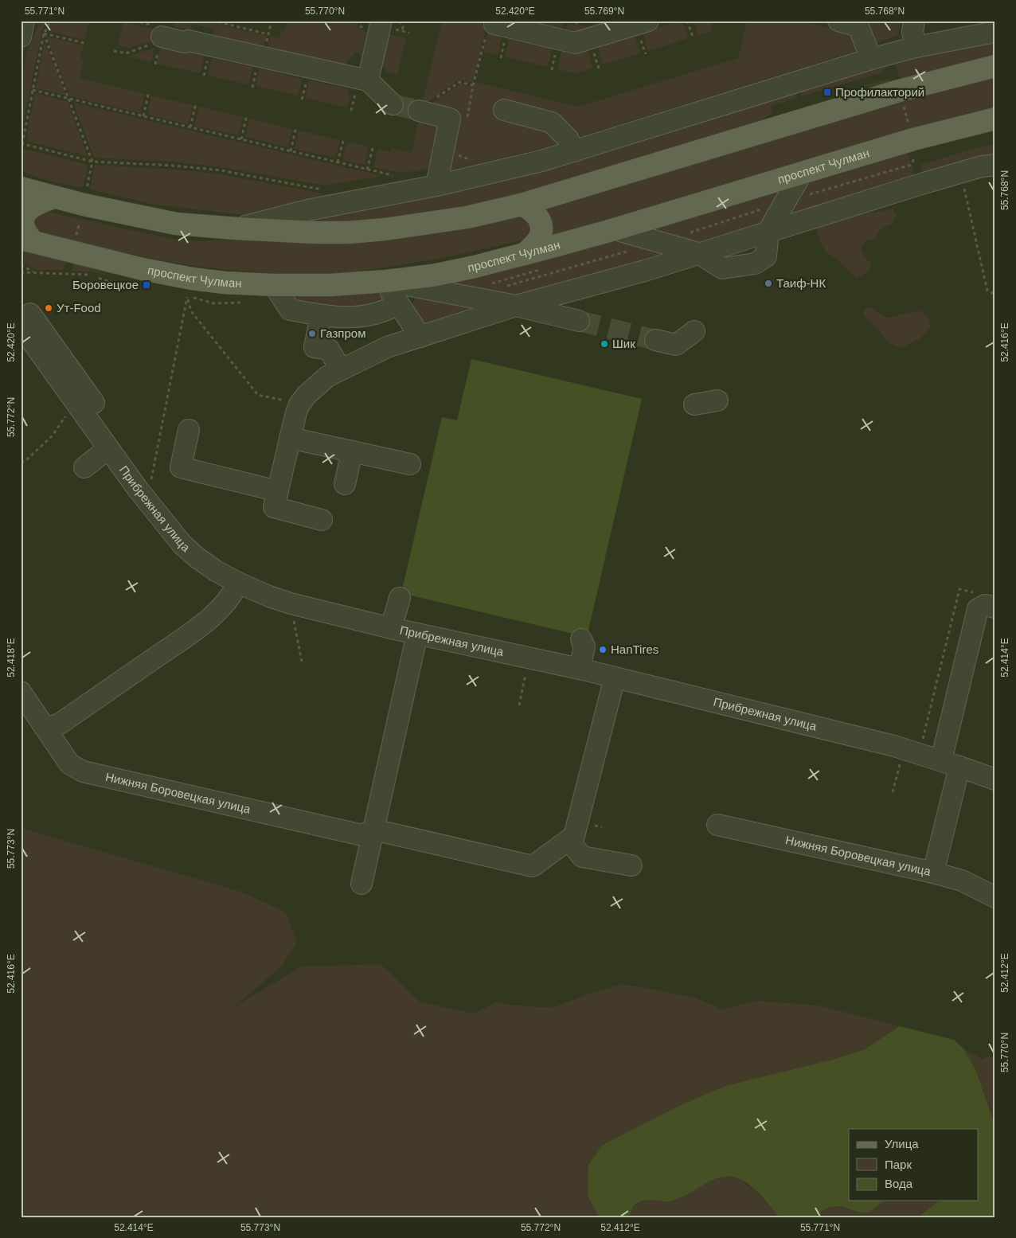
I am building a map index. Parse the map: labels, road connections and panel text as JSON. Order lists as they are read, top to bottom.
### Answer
{
  "streets": {
    "main road": ["проспект Чулман"],
    "street": ["Прибрежная улица", "Нижняя Боровецкая улица"]
  },
  "places": {
    "transit": ["Профилакторий", "Боровецкое"],
    "other": [
      "Таиф-НК",
      "Ут-Food",
      "Газпром",
      "Шик",
      "HanTires"
    ]
  },
  "legend": ["Улица", "Парк", "Вода"],
  "coordinates": [
    "55.771°N",
    "55.770°N",
    "52.420°E",
    "55.769°N",
    "55.768°N",
    "52.416°E",
    "55.772°N",
    "52.414°E",
    "52.418°E",
    "55.773°N",
    "52.412°E"
  ]
}
